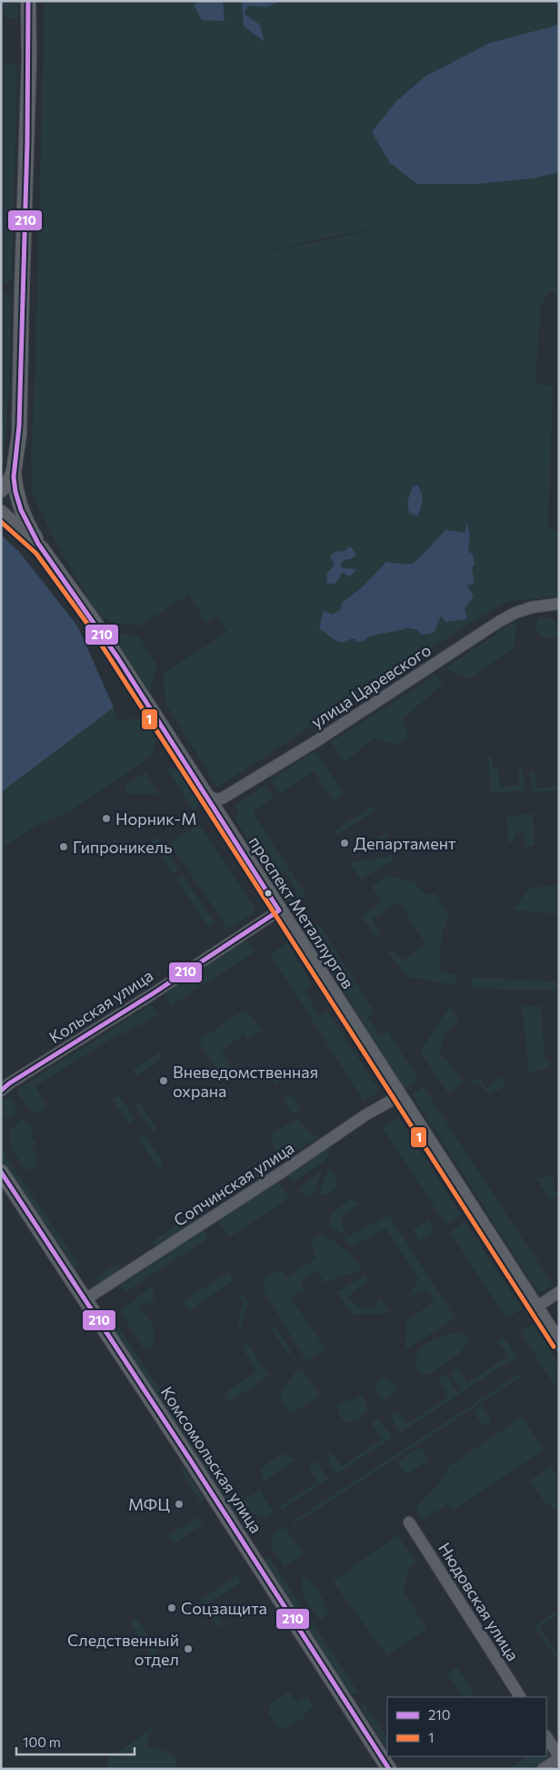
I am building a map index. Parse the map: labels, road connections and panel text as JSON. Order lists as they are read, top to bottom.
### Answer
{
  "streets": {
    "main road": ["проспект Металлургов", "Комсомольская улица"],
    "street": [
      "улица Царевского",
      "Кольская улица",
      "Сопчинская улица",
      "Нюдовская улица"
    ]
  },
  "crossings": [
    ["проспект Металлургов", "Кольская улица"],
    ["проспект Металлургов", "Сопчинская улица"],
    ["Сопчинская улица", "Комсомольская улица"]
  ],
  "places": [
    "Норник-М",
    "Департамент",
    "Гипроникель",
    "Вневедомственная охрана",
    "МФЦ",
    "Соцзащита",
    "Следственный отдел"
  ],
  "lines": ["transit line 210", "transit line 1"],
  "legend": ["210", "1"],
  "scale_bar": "100 m"
}
